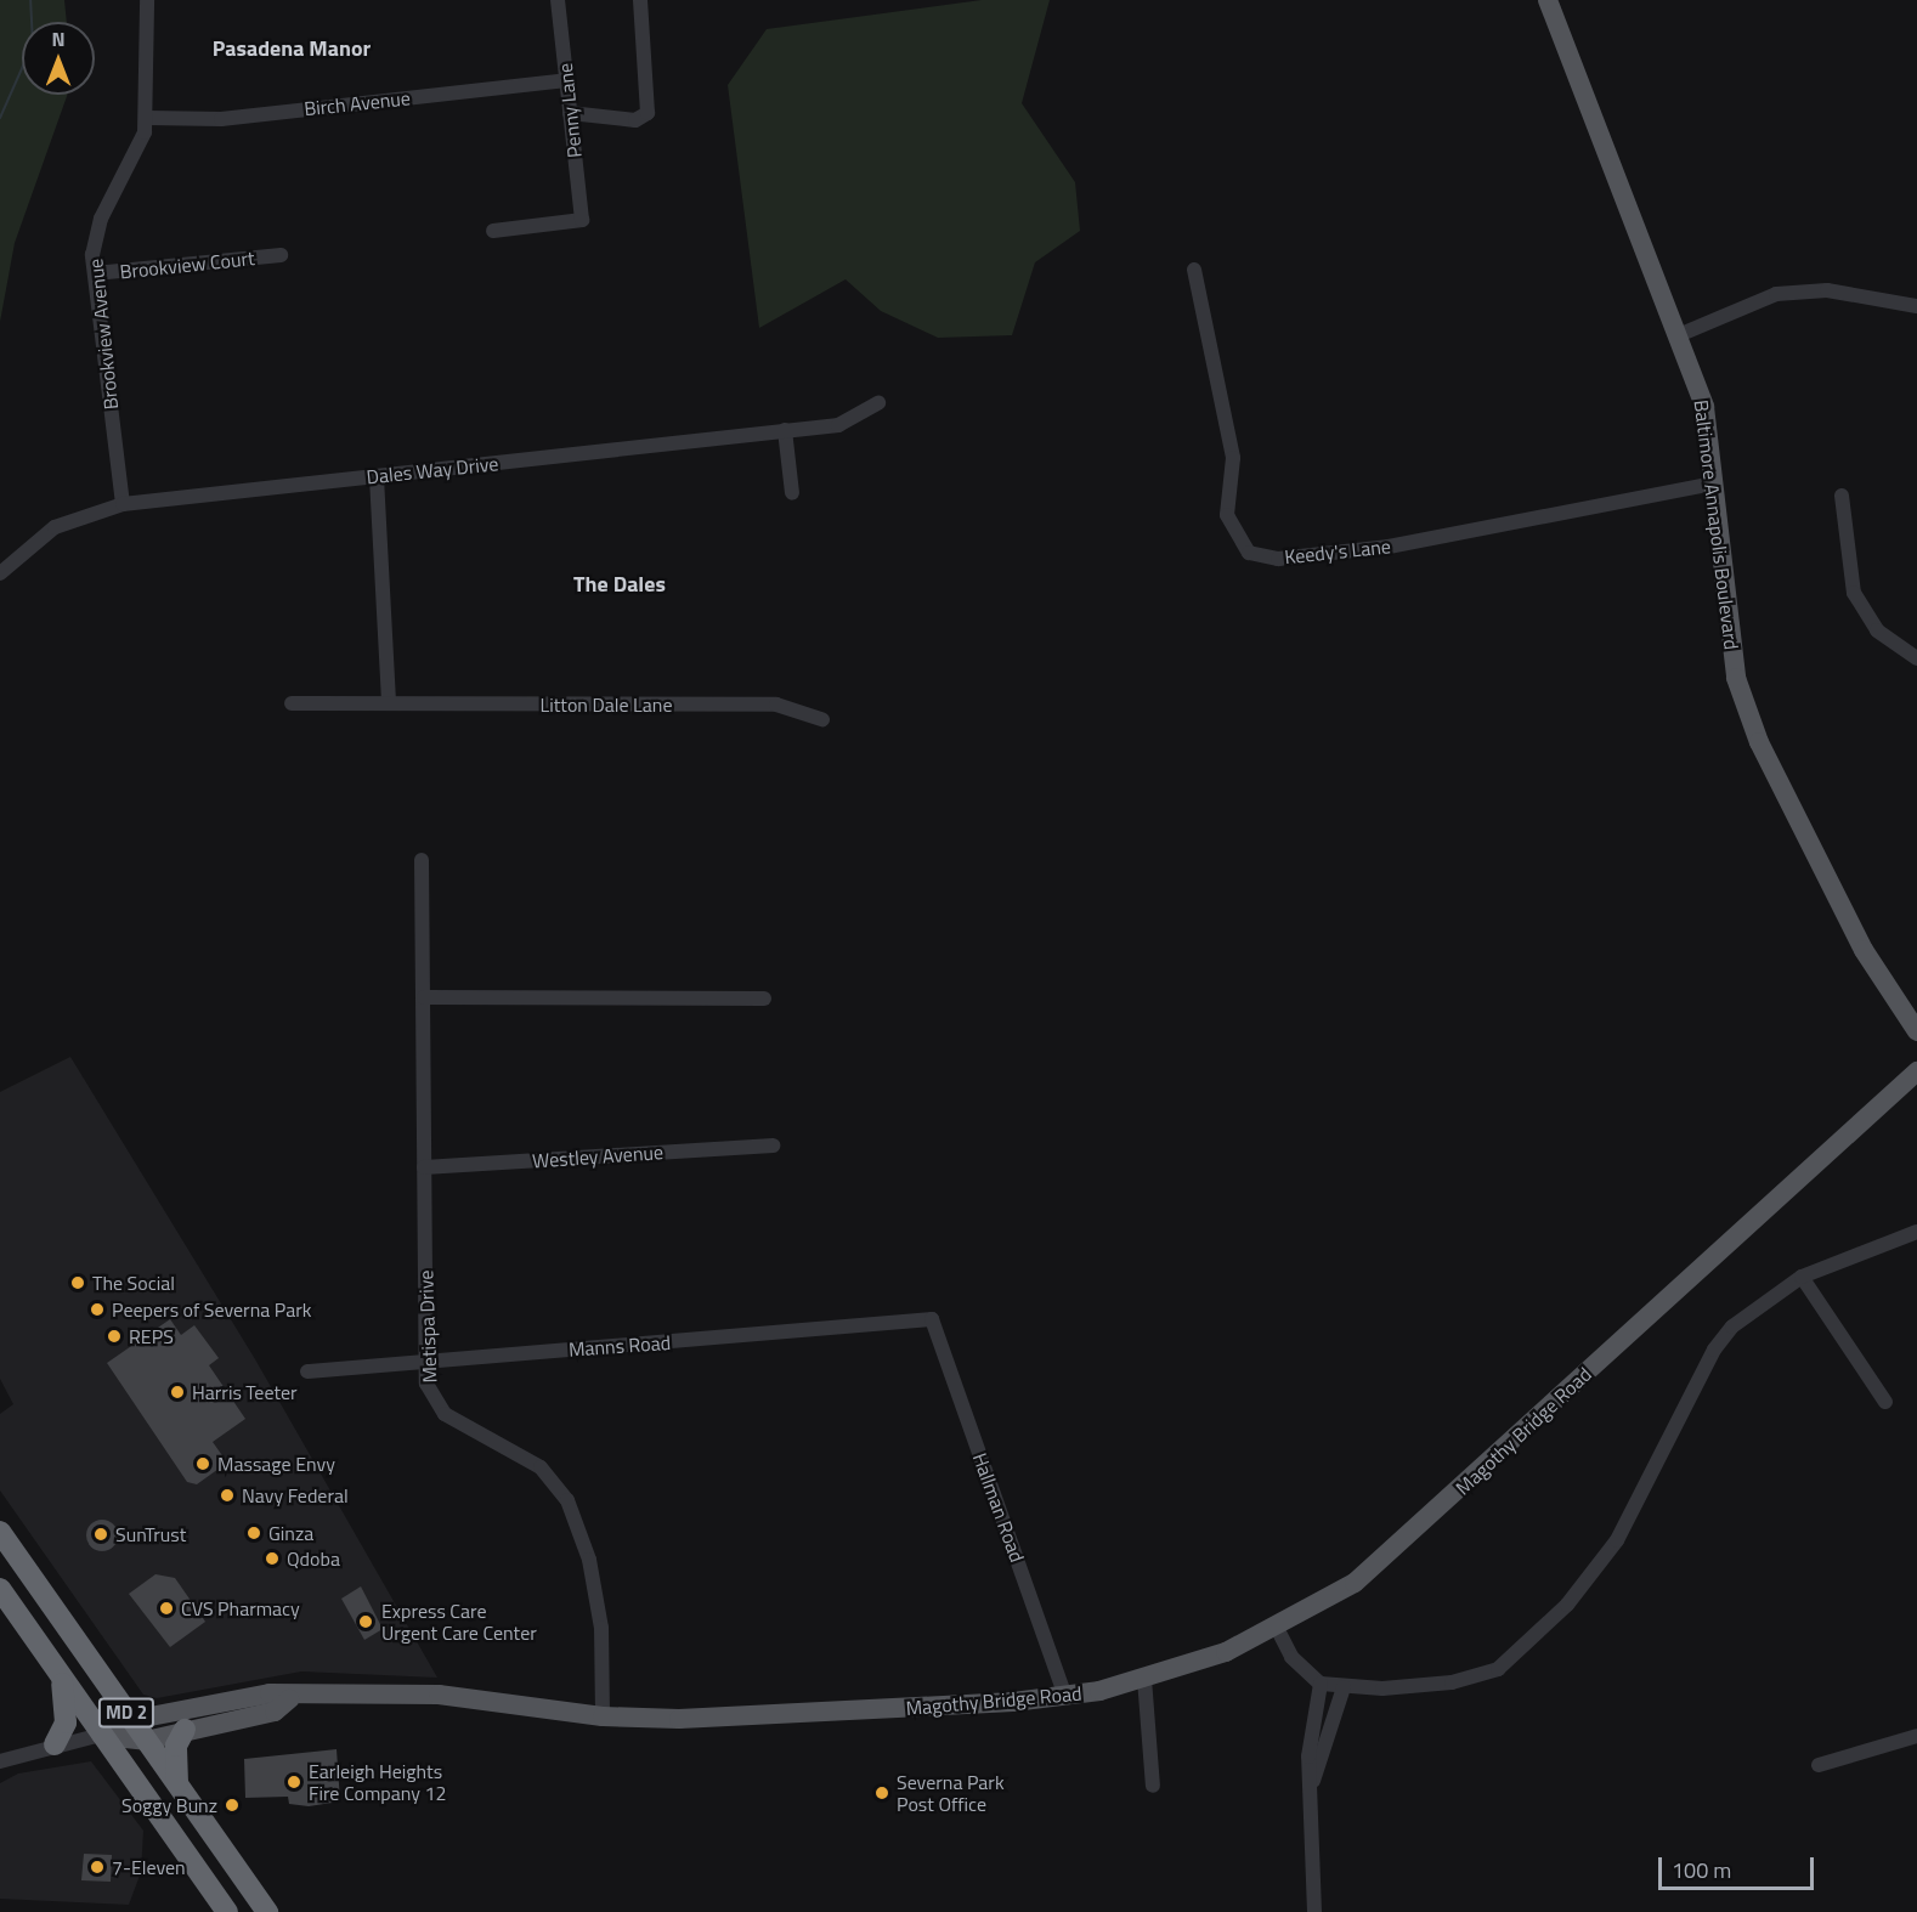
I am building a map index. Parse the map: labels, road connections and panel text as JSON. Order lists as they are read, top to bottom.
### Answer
{
  "streets": {
    "highway": ["MD 2"],
    "main road": ["Baltimore Annapolis Boulevard", "Magothy Bridge Road"],
    "street": [
      "Birch Avenue",
      "Penny Lane",
      "Brookview Court",
      "Brookview Avenue",
      "Dales Way Drive",
      "Keedy's Lane",
      "Litton Dale Lane",
      "Westley Avenue",
      "Metispa Drive",
      "Manns Road",
      "Hallman Road"
    ]
  },
  "crossings": [
    ["Birch Avenue", "Penny Lane"],
    ["Birch Avenue", "Brookview Avenue"],
    ["Brookview Court", "Brookview Avenue"],
    ["Brookview Avenue", "Dales Way Drive"],
    ["Baltimore Annapolis Boulevard", "Keedy's Lane"],
    ["Westley Avenue", "Metispa Drive"],
    ["Metispa Drive", "Manns Road"],
    ["Metispa Drive", "Magothy Bridge Road"],
    ["Manns Road", "Hallman Road"],
    ["Magothy Bridge Road", "Hallman Road"],
    ["Magothy Bridge Road", "MD 2"]
  ],
  "districts": ["Pasadena Manor", "The Dales"],
  "places": [
    "The Social",
    "Peepers of Severna Park",
    "REPS",
    "Harris Teeter",
    "Massage Envy",
    "Navy Federal",
    "Ginza",
    "SunTrust",
    "Qdoba",
    "CVS Pharmacy",
    "Express Care Urgent Care Center",
    "Earleigh Heights Fire Company 12",
    "Severna Park Post Office",
    "Soggy Bunz",
    "7-Eleven"
  ],
  "scale_bar": "100 m",
  "north": "top"
}
